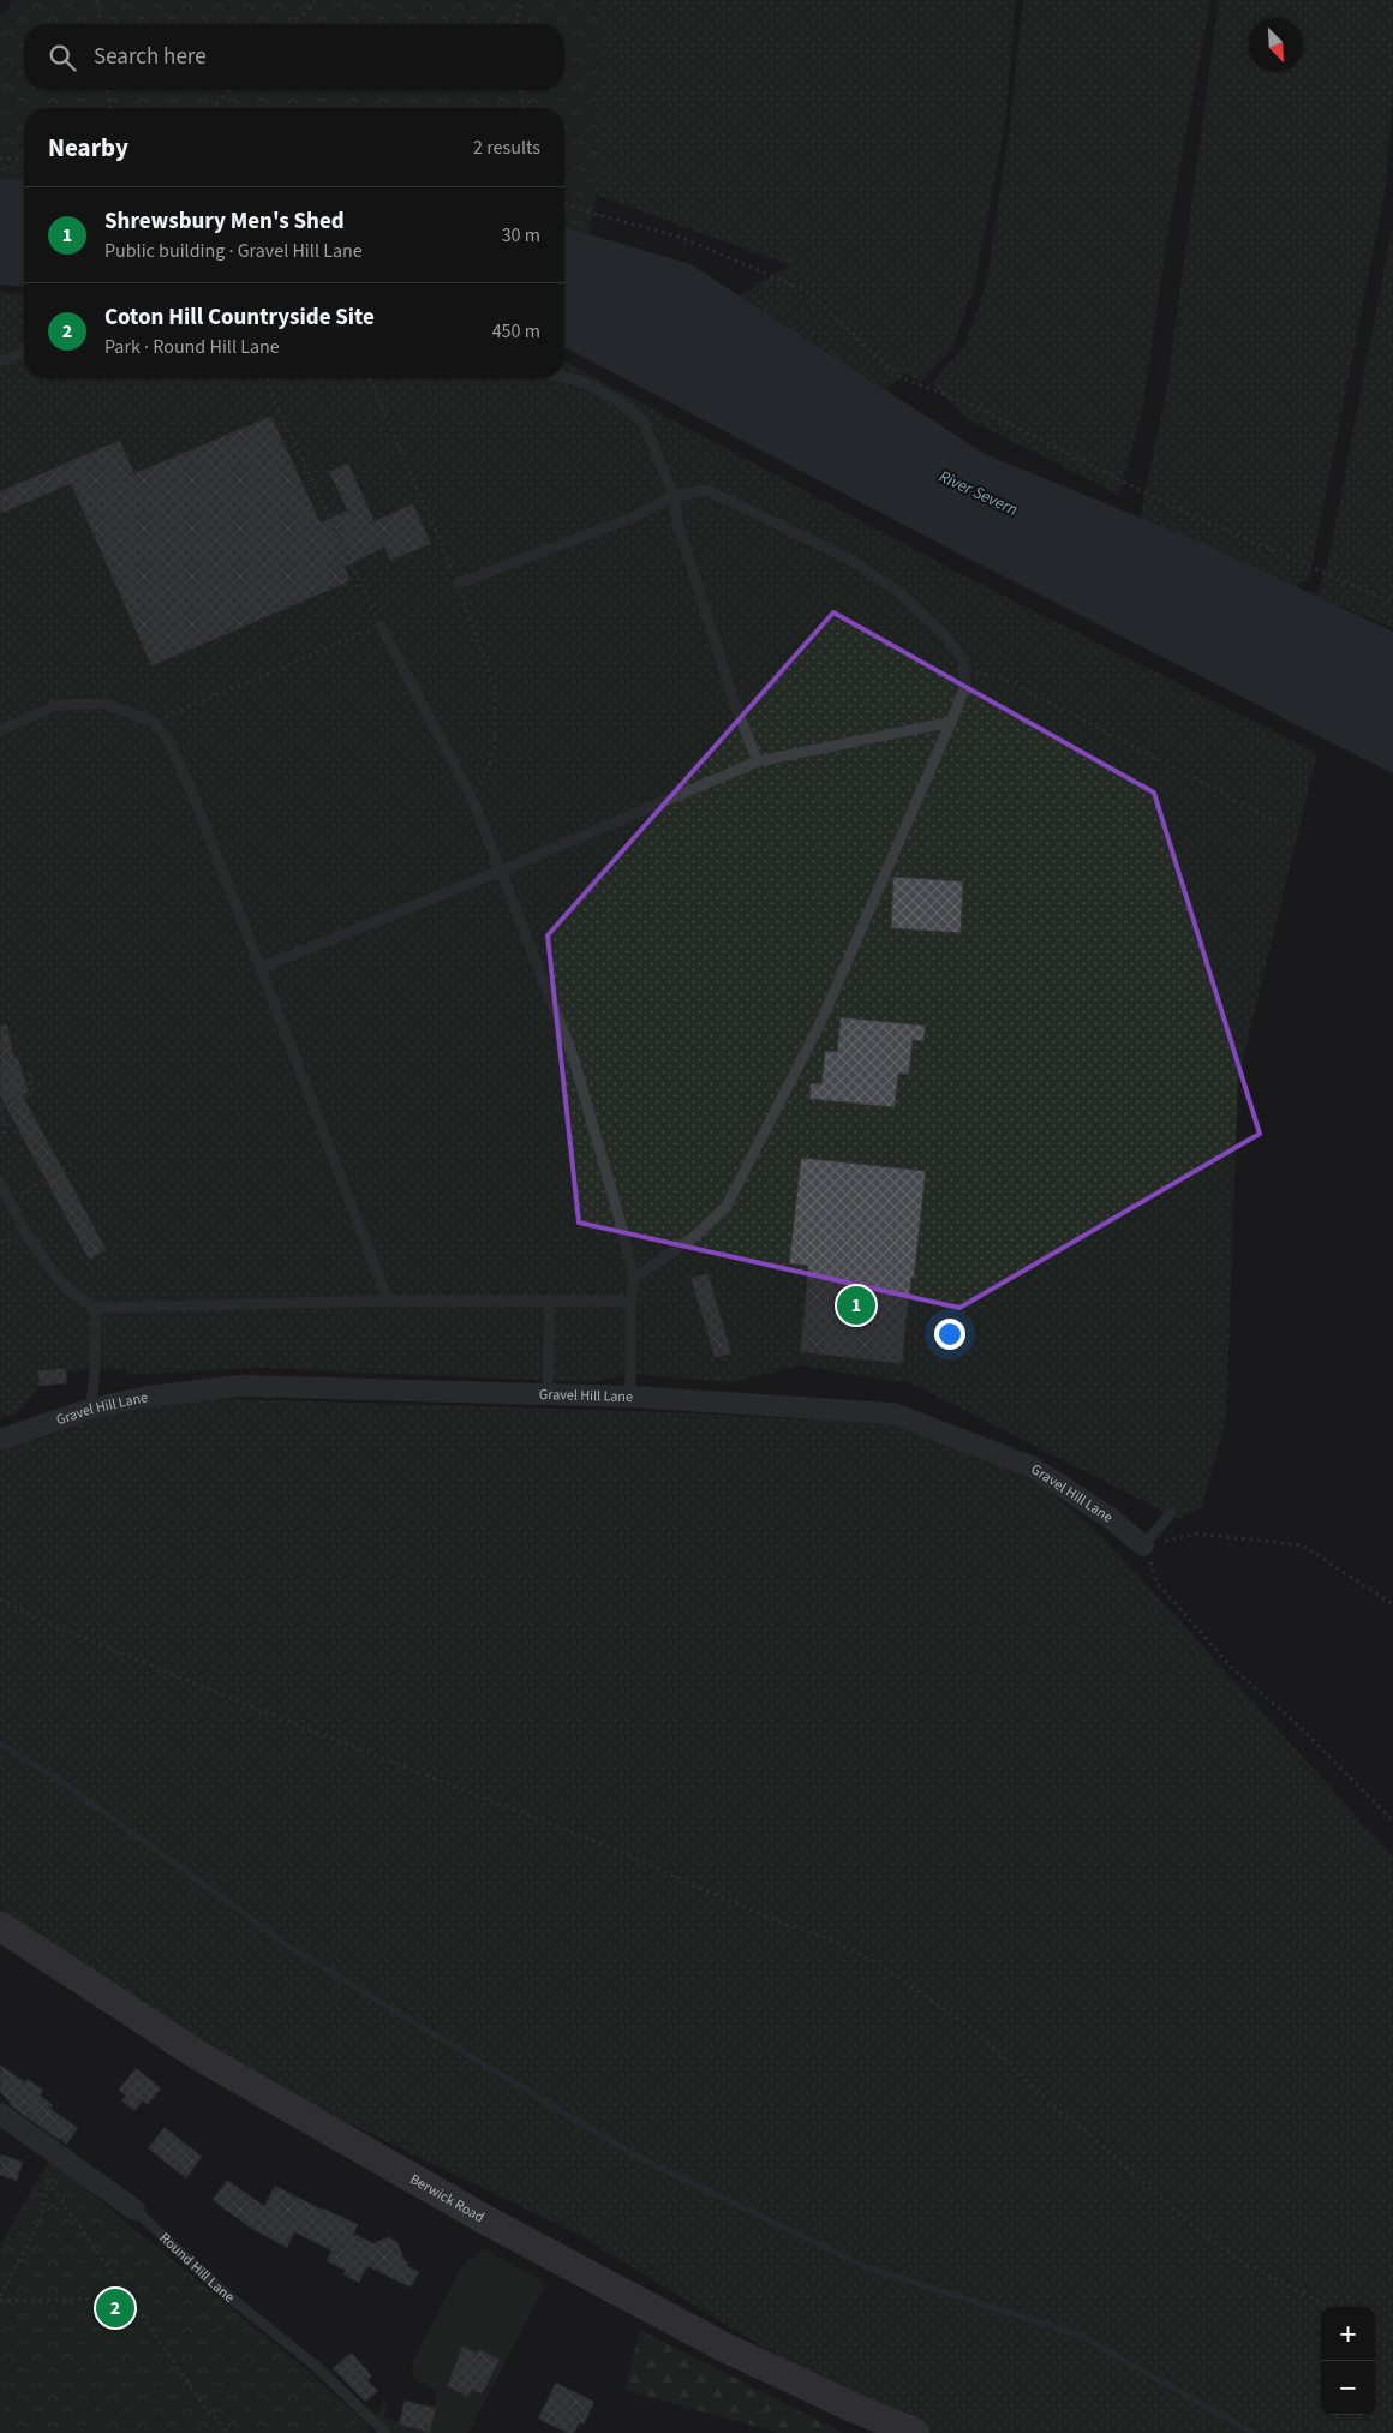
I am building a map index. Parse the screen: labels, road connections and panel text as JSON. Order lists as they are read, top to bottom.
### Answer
{
  "streets": {
    "main road": ["Berwick Road"],
    "street": ["Gravel Hill Lane", "Round Hill Lane"]
  },
  "water": ["River Severn"],
  "north": "bottom right",
  "page": {
    "search": "Search here",
    "heading": ["Nearby", "2 results"],
    "list": [
      {
        "mark": "1",
        "name": "Shrewsbury Men's Shed",
        "note": "Public building · Gravel Hill Lane",
        "value": "30 m"
      },
      {
        "mark": "2",
        "name": "Coton Hill Countryside Site",
        "note": "Park · Round Hill Lane",
        "value": "450 m"
      }
    ],
    "pins": ["1", "2"],
    "map_buttons": ["+", "−"]
  }
}
